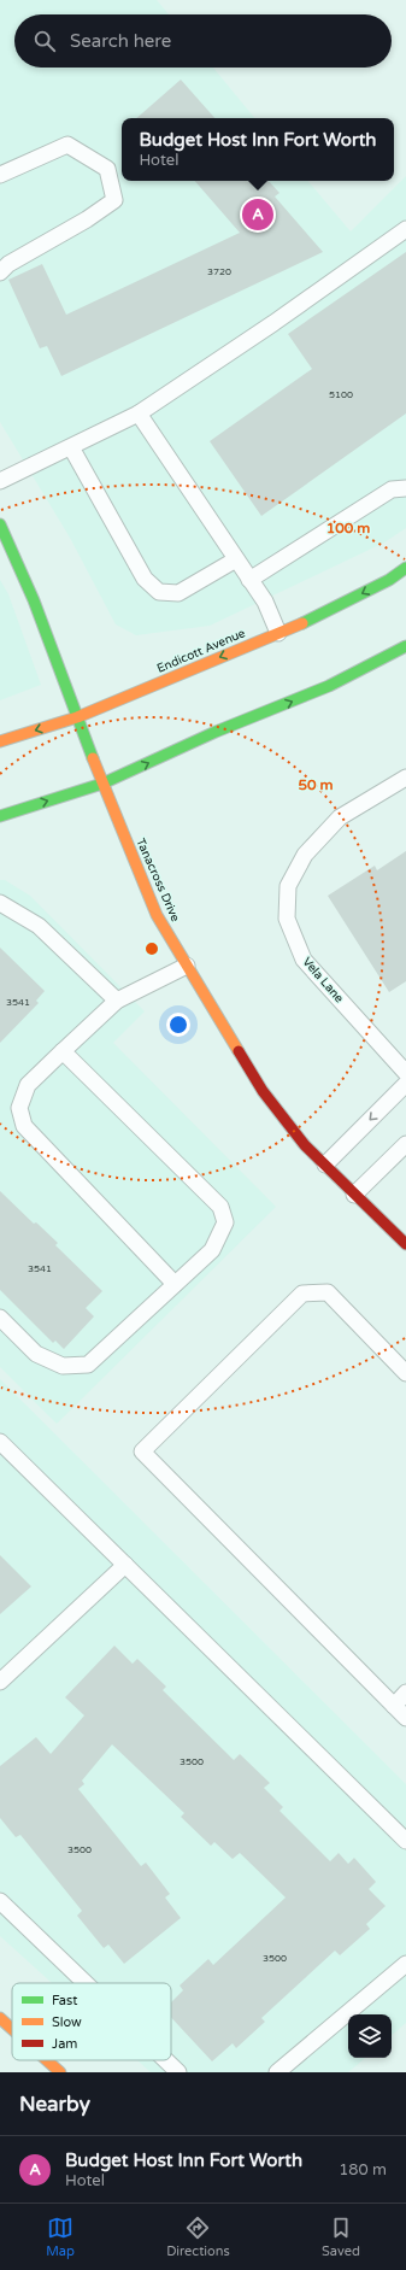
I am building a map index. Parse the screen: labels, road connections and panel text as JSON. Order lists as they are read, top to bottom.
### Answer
{
  "streets": {
    "street": ["Endicott Avenue", "Tanacross Drive"],
    "lane": ["Vela Lane"]
  },
  "crossings": [
    ["Endicott Avenue", "Tanacross Drive"]
  ],
  "house_numbers": [
    "3720",
    "5100",
    "3541",
    "3541",
    "3500",
    "3500",
    "3500"
  ],
  "legend": ["Fast", "Slow", "Jam"],
  "page": {
    "search": "Search here",
    "popup": ["Budget Host Inn Fort Worth", "Hotel"],
    "pins": "A",
    "heading": "Nearby",
    "list": [
      {
        "mark": "A",
        "name": "Budget Host Inn Fort Worth",
        "note": "Hotel",
        "value": "180 m"
      }
    ],
    "nav": ["Map", "Directions", "Saved"]
  },
  "rings": ["100 m", "50 m"]
}
